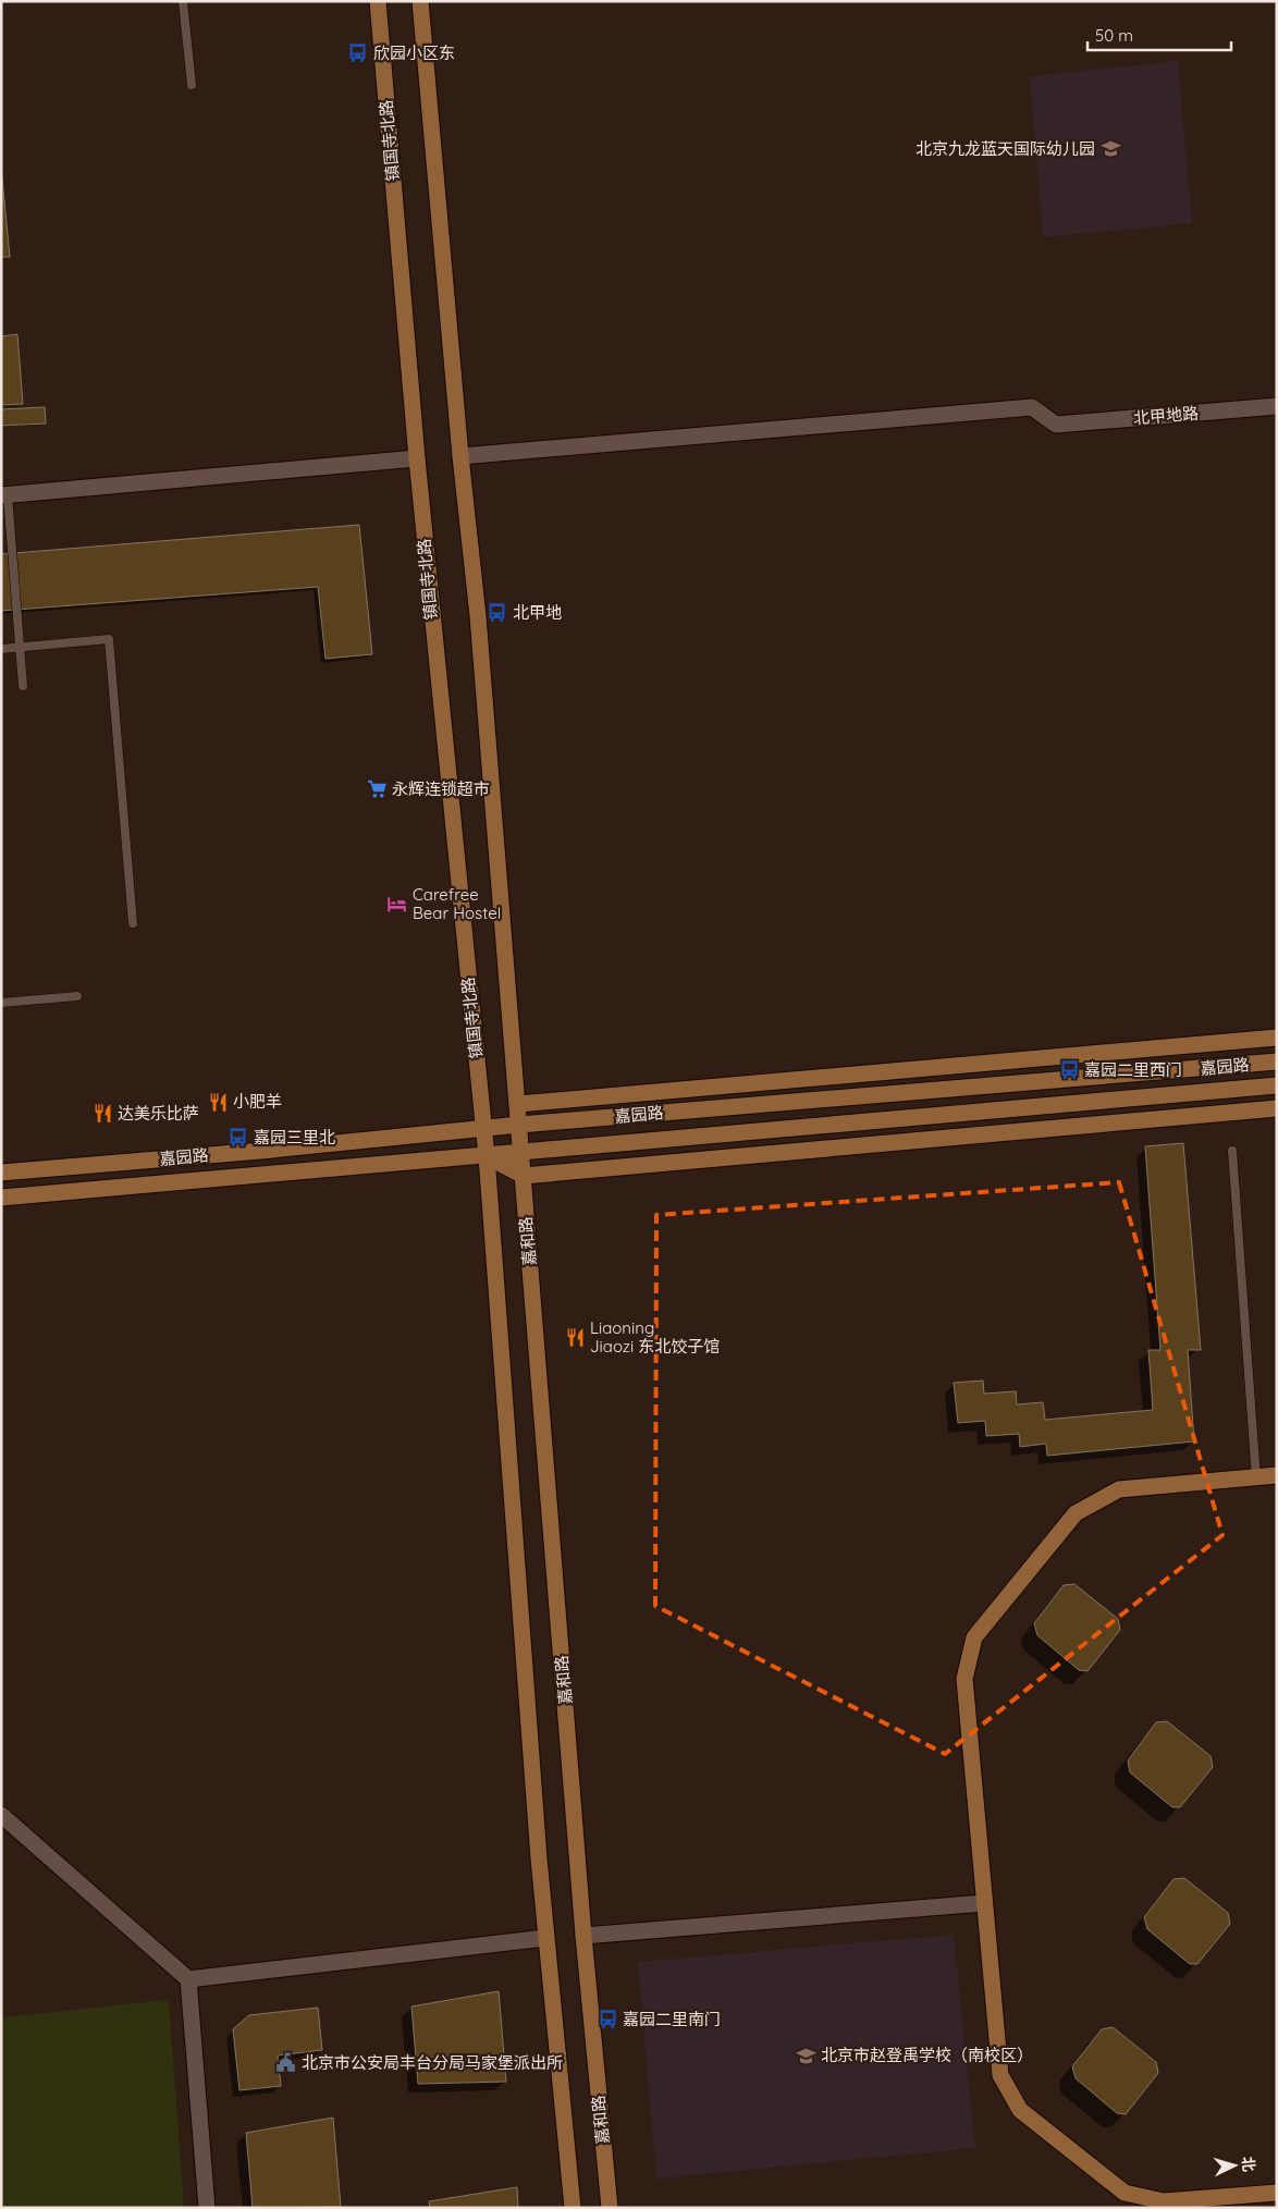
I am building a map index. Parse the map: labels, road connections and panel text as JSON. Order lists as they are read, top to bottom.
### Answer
{
  "streets": {
    "street": [
      "镇国寺北路",
      "北甲地路",
      "嘉园路",
      "嘉和路"
    ]
  },
  "crossings": [
    ["镇国寺北路", "嘉园路"],
    ["嘉园路", "嘉和路"]
  ],
  "places": {
    "bus stop": [
      "欣园小区东",
      "北甲地",
      "嘉园二里西门",
      "嘉园三里北",
      "嘉园二里南门"
    ],
    "school or university": ["北京九龙蓝天国际幼儿园", "北京市赵登禹学校（南校区）"],
    "supermarket": ["永辉连锁超市"],
    "hotel": ["Carefree Bear Hostel"],
    "restaurant": ["小肥羊", "达美乐比萨", "Liaoning Jiaozi 东北饺子馆"],
    "public building": ["北京市公安局丰台分局马家堡派出所"]
  },
  "scale_bar": "50 m",
  "north": "right"
}
